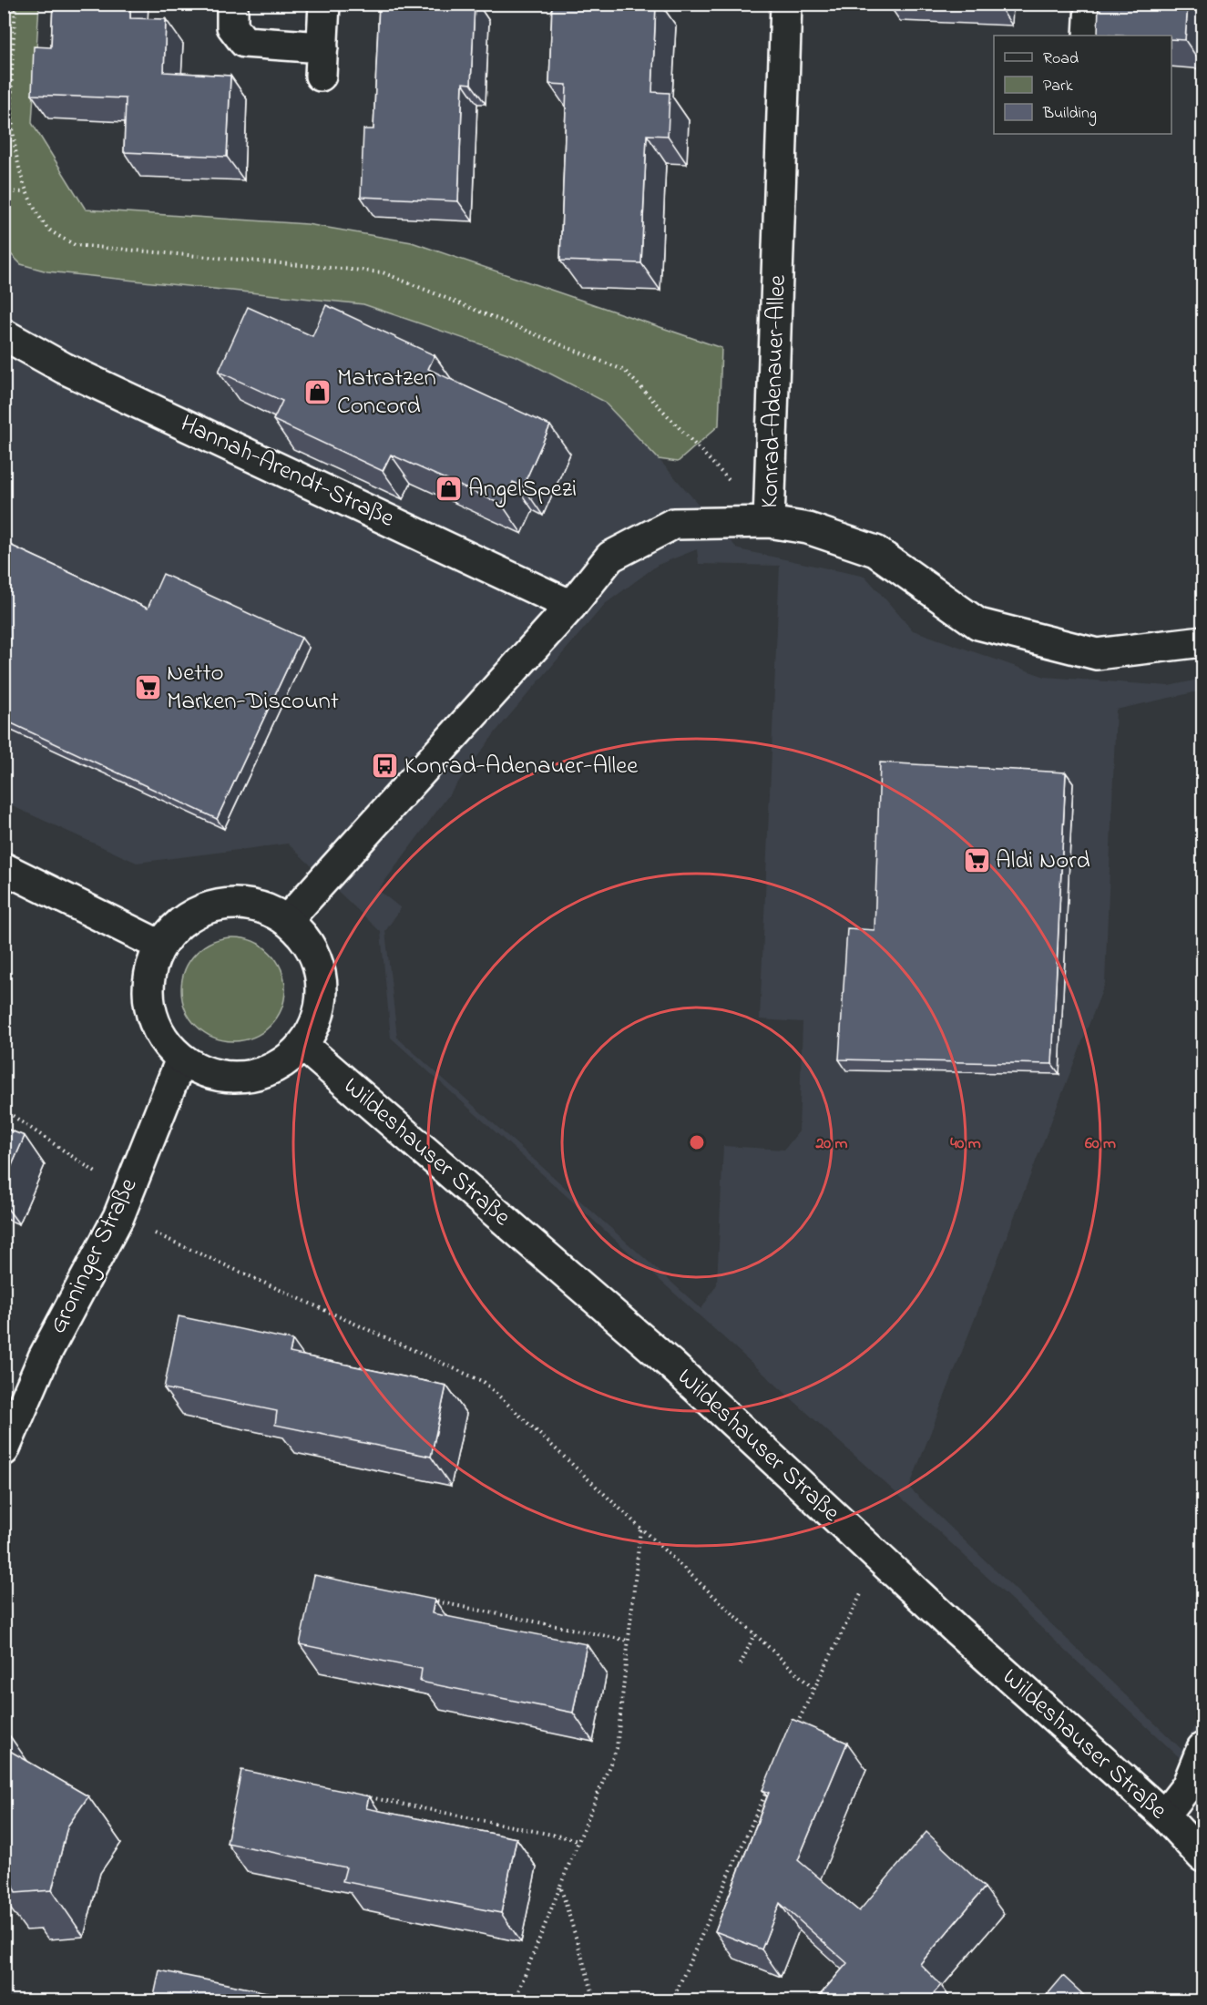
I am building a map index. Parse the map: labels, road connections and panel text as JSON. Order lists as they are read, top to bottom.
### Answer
{
  "streets": {
    "street": [
      "Konrad-Adenauer-Allee",
      "Hannah-Arendt-Straße",
      "Wildeshauser Straße",
      "Groninger Straße"
    ]
  },
  "crossings": [
    ["Konrad-Adenauer-Allee", "Hannah-Arendt-Straße"],
    ["Konrad-Adenauer-Allee", "Wildeshauser Straße"],
    ["Konrad-Adenauer-Allee", "Groninger Straße"],
    ["Wildeshauser Straße", "Groninger Straße"]
  ],
  "places": {
    "shop": ["Matratzen Concord", "AngelSpezi"],
    "supermarket": ["Netto Marken-Discount", "Aldi Nord"],
    "bus stop": ["Konrad-Adenauer-Allee"]
  },
  "legend": ["Road", "Park", "Building"],
  "rings": ["20 m", "40 m", "60 m"]
}
